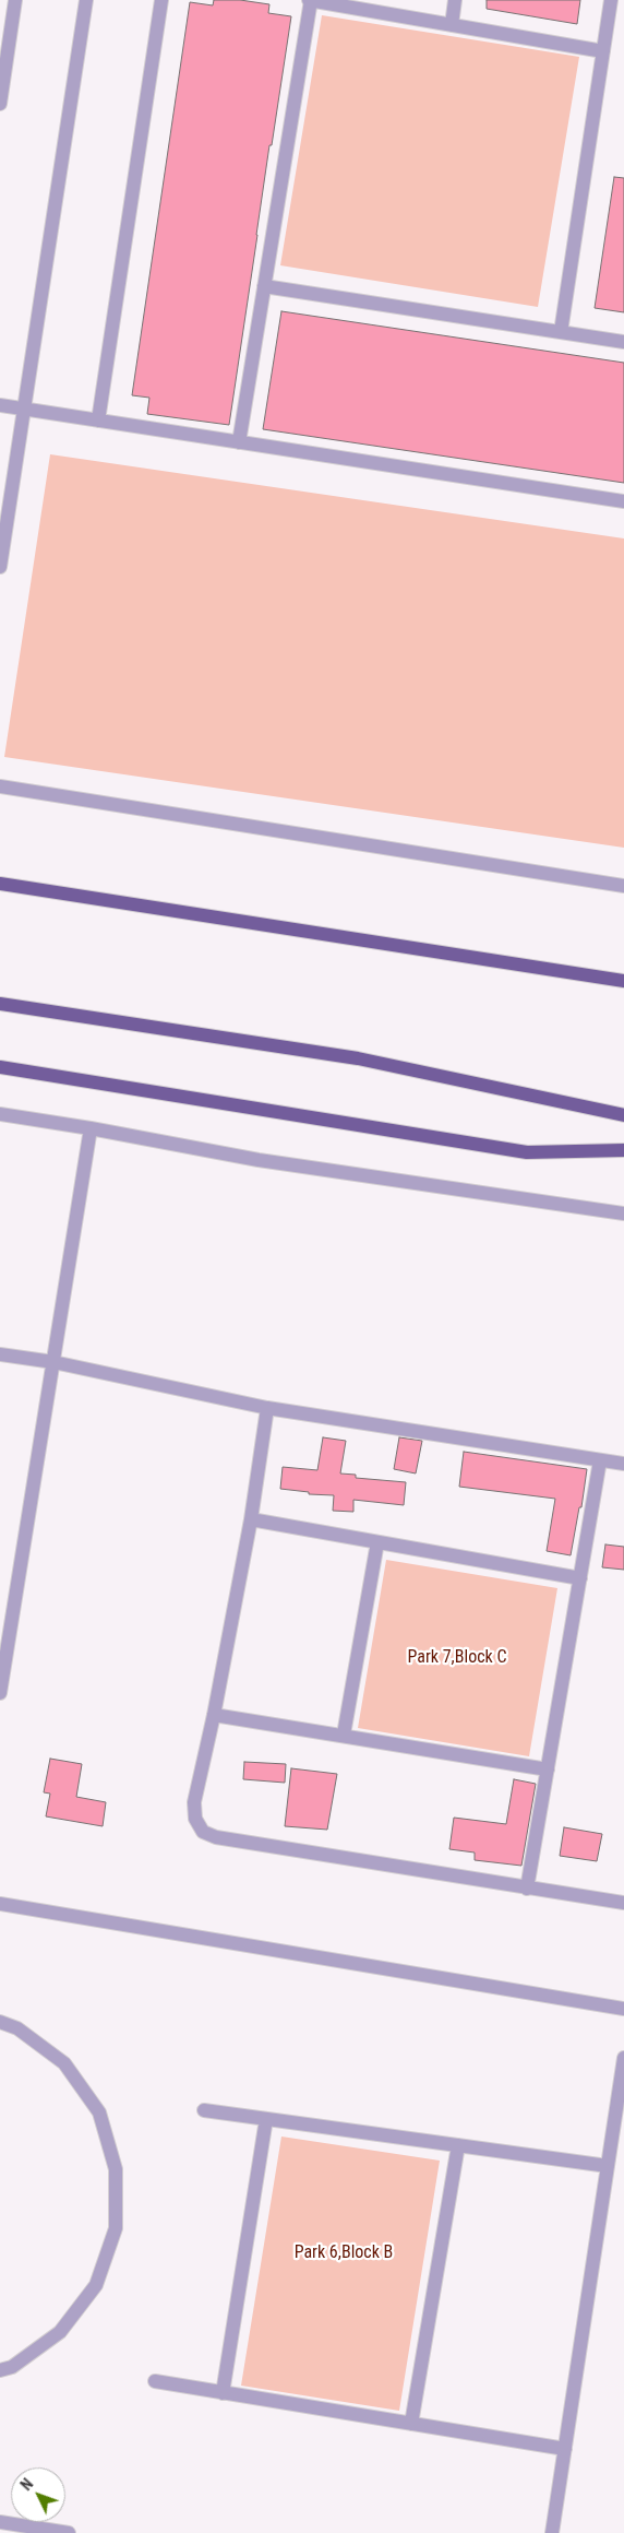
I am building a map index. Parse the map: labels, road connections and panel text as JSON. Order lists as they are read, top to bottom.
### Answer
{
  "parks": ["Park 7,Block C", "Park 6,Block B"],
  "north": "top left"
}
